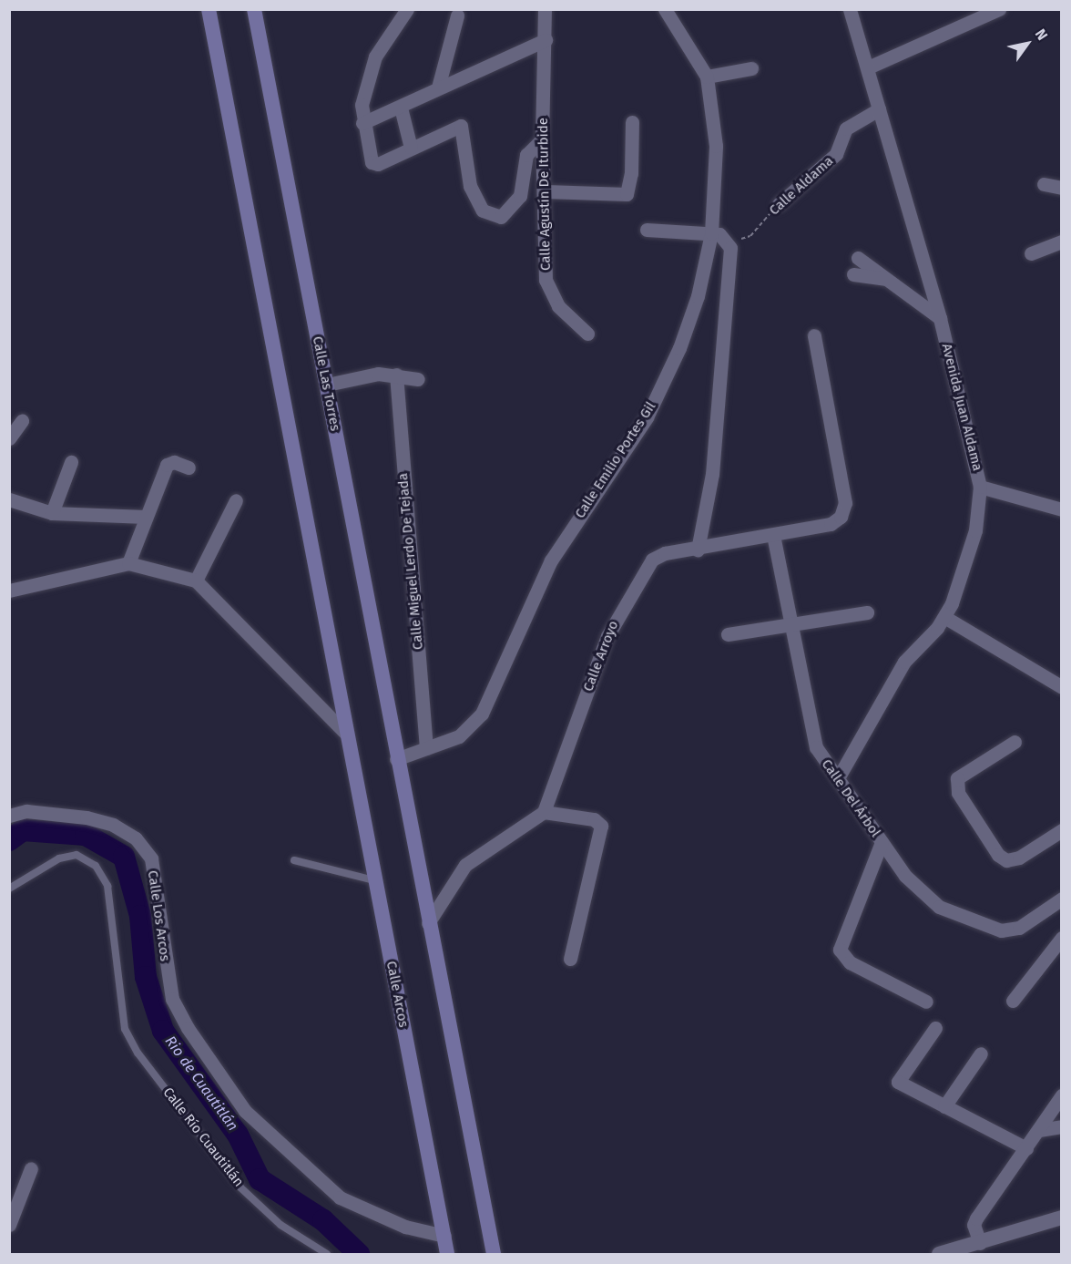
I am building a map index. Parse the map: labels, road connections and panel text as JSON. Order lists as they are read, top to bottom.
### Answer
{
  "streets": {
    "main road": ["Calle Las Torres", "Calle Arcos"],
    "street": [
      "Calle Aldama",
      "Calle Agustín De Iturbide",
      "Avenida Juan Aldama",
      "Calle Emilio Portes Gil",
      "Calle Miguel Lerdo De Tejada",
      "Calle Arroyo",
      "Calle Del Árbol",
      "Calle Los Arcos"
    ],
    "lane": ["Calle Río Cuautitlán"]
  },
  "crossings": [
    ["Calle Aldama", "Avenida Juan Aldama"],
    ["Calle Las Torres", "Calle Emilio Portes Gil"],
    ["Avenida Juan Aldama", "Calle Del Árbol"],
    ["Calle Emilio Portes Gil", "Calle Miguel Lerdo De Tejada"],
    ["Calle Arroyo", "Calle Del Árbol"],
    ["Calle Los Arcos", "Calle Arcos"]
  ],
  "water": ["Rio de Cuautitlán"],
  "north": "top right"
}
